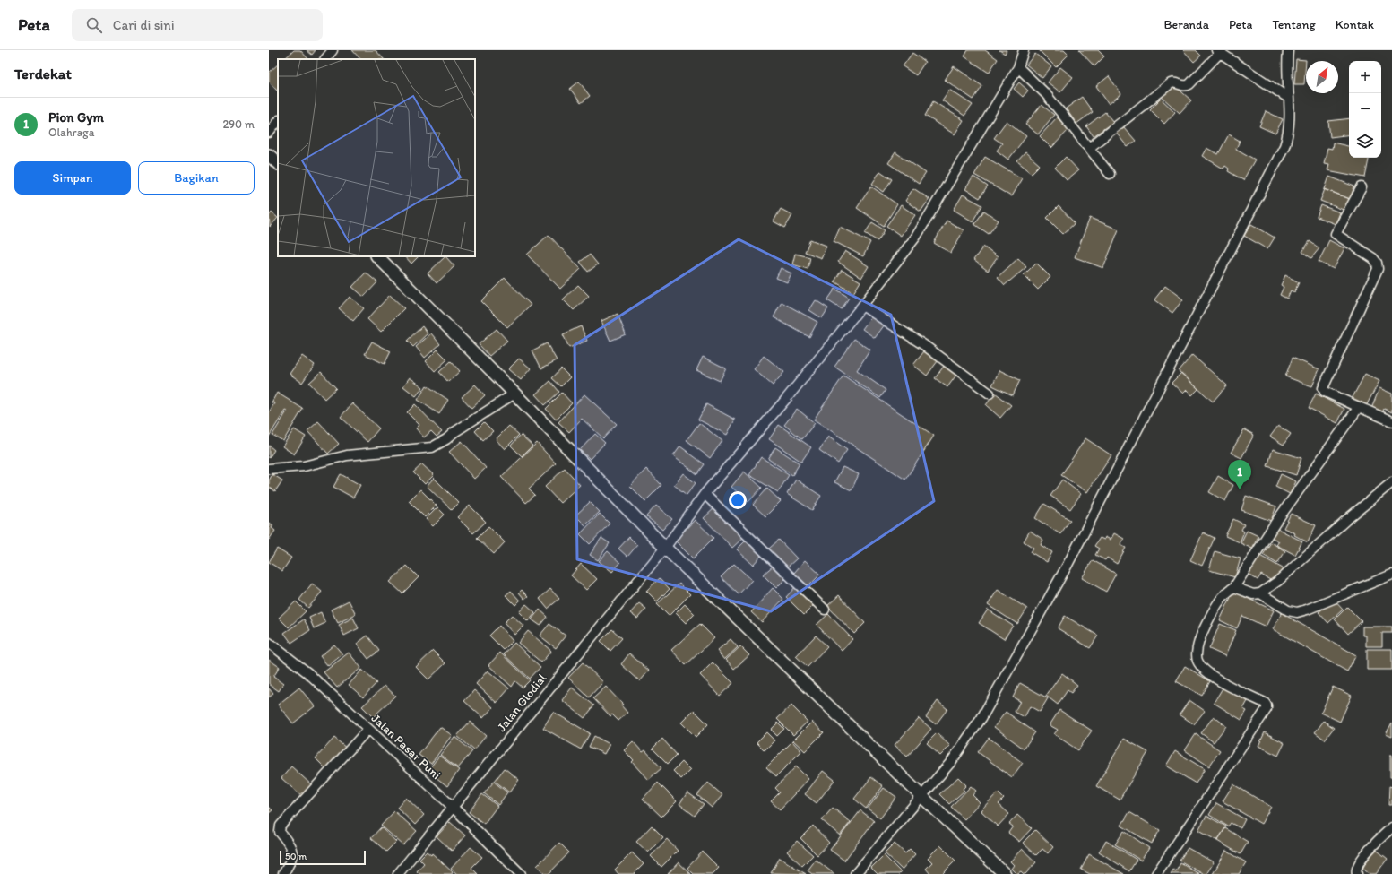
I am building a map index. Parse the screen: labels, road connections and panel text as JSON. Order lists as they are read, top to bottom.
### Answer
{
  "streets": {
    "street": ["Jalan Glodial", "Jalan Pasar Puni"]
  },
  "crossings": [
    ["Jalan Glodial", "Jalan Pasar Puni"]
  ],
  "scale_bar": "50 m",
  "north": "top right",
  "page": {
    "header": "Peta",
    "search": "Cari di sini",
    "nav": [
      "Beranda",
      "Peta",
      "Tentang",
      "Kontak"
    ],
    "heading": "Terdekat",
    "map_buttons": ["+", "−"],
    "list": [
      {
        "mark": "1",
        "name": "Pion Gym",
        "note": "Olahraga",
        "value": "290 m"
      }
    ],
    "buttons": ["Simpan", "Bagikan"],
    "pins": "1",
    "scale": "50 m"
  }
}
